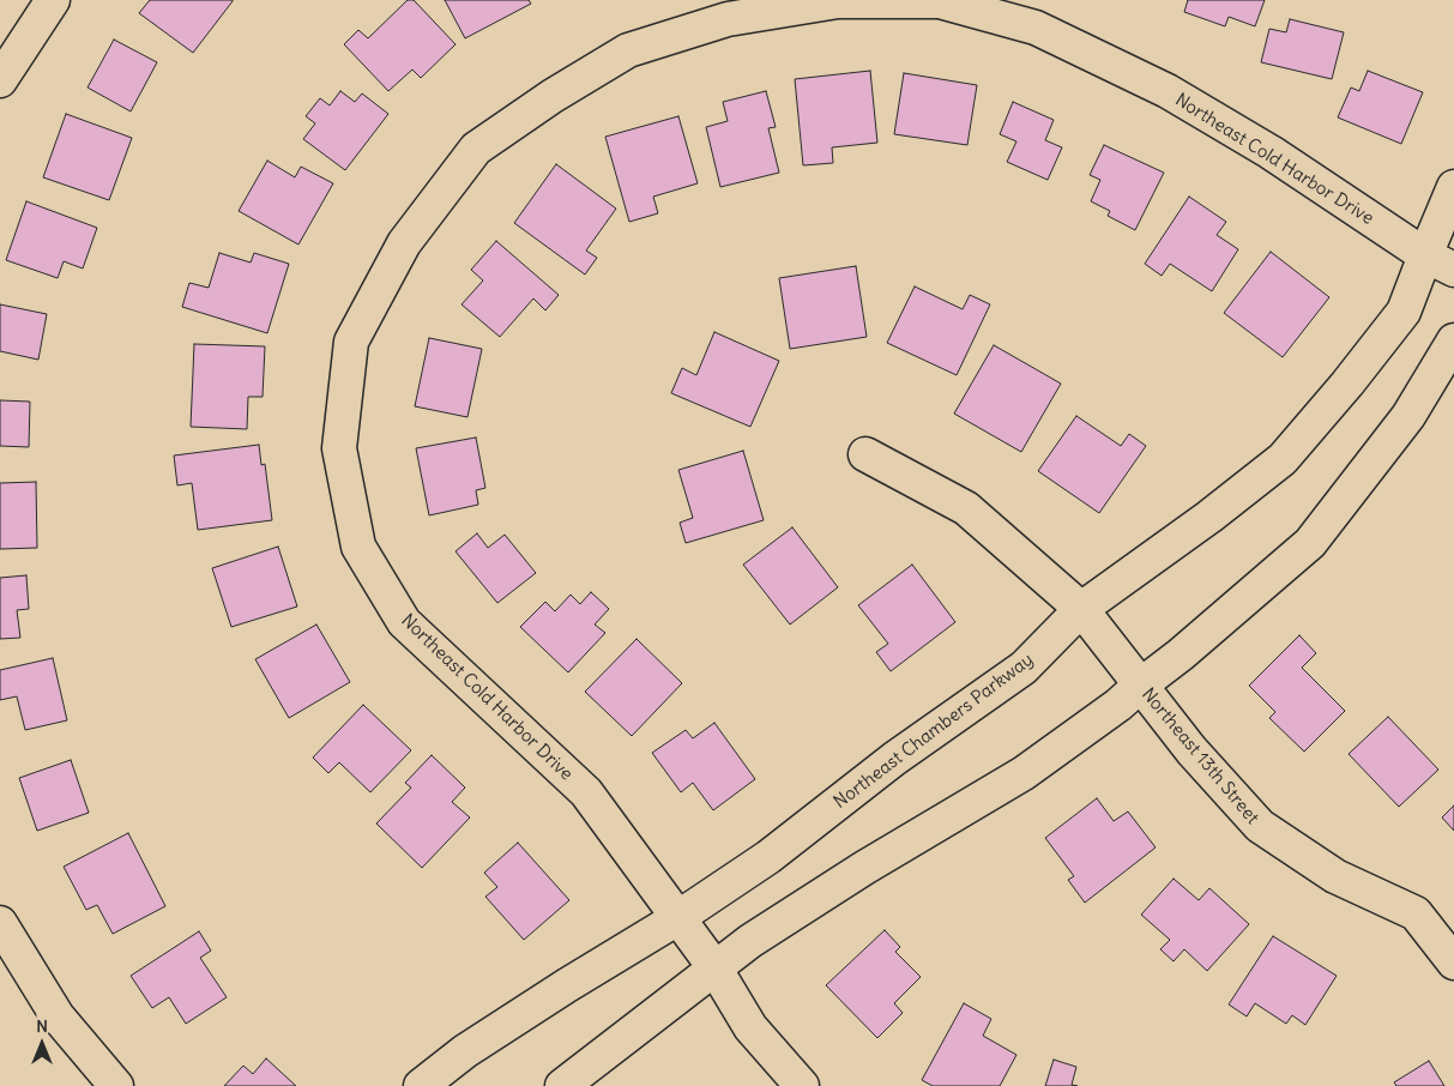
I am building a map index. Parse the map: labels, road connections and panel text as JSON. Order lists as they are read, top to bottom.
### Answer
{
  "streets": {
    "street": ["Northeast Cold Harbor Drive", "Northeast Chambers Parkway", "Northeast 13th Street"]
  },
  "crossings": [
    ["Northeast Cold Harbor Drive", "Northeast Chambers Parkway"],
    ["Northeast Chambers Parkway", "Northeast 13th Street"]
  ],
  "north": "top"
}
